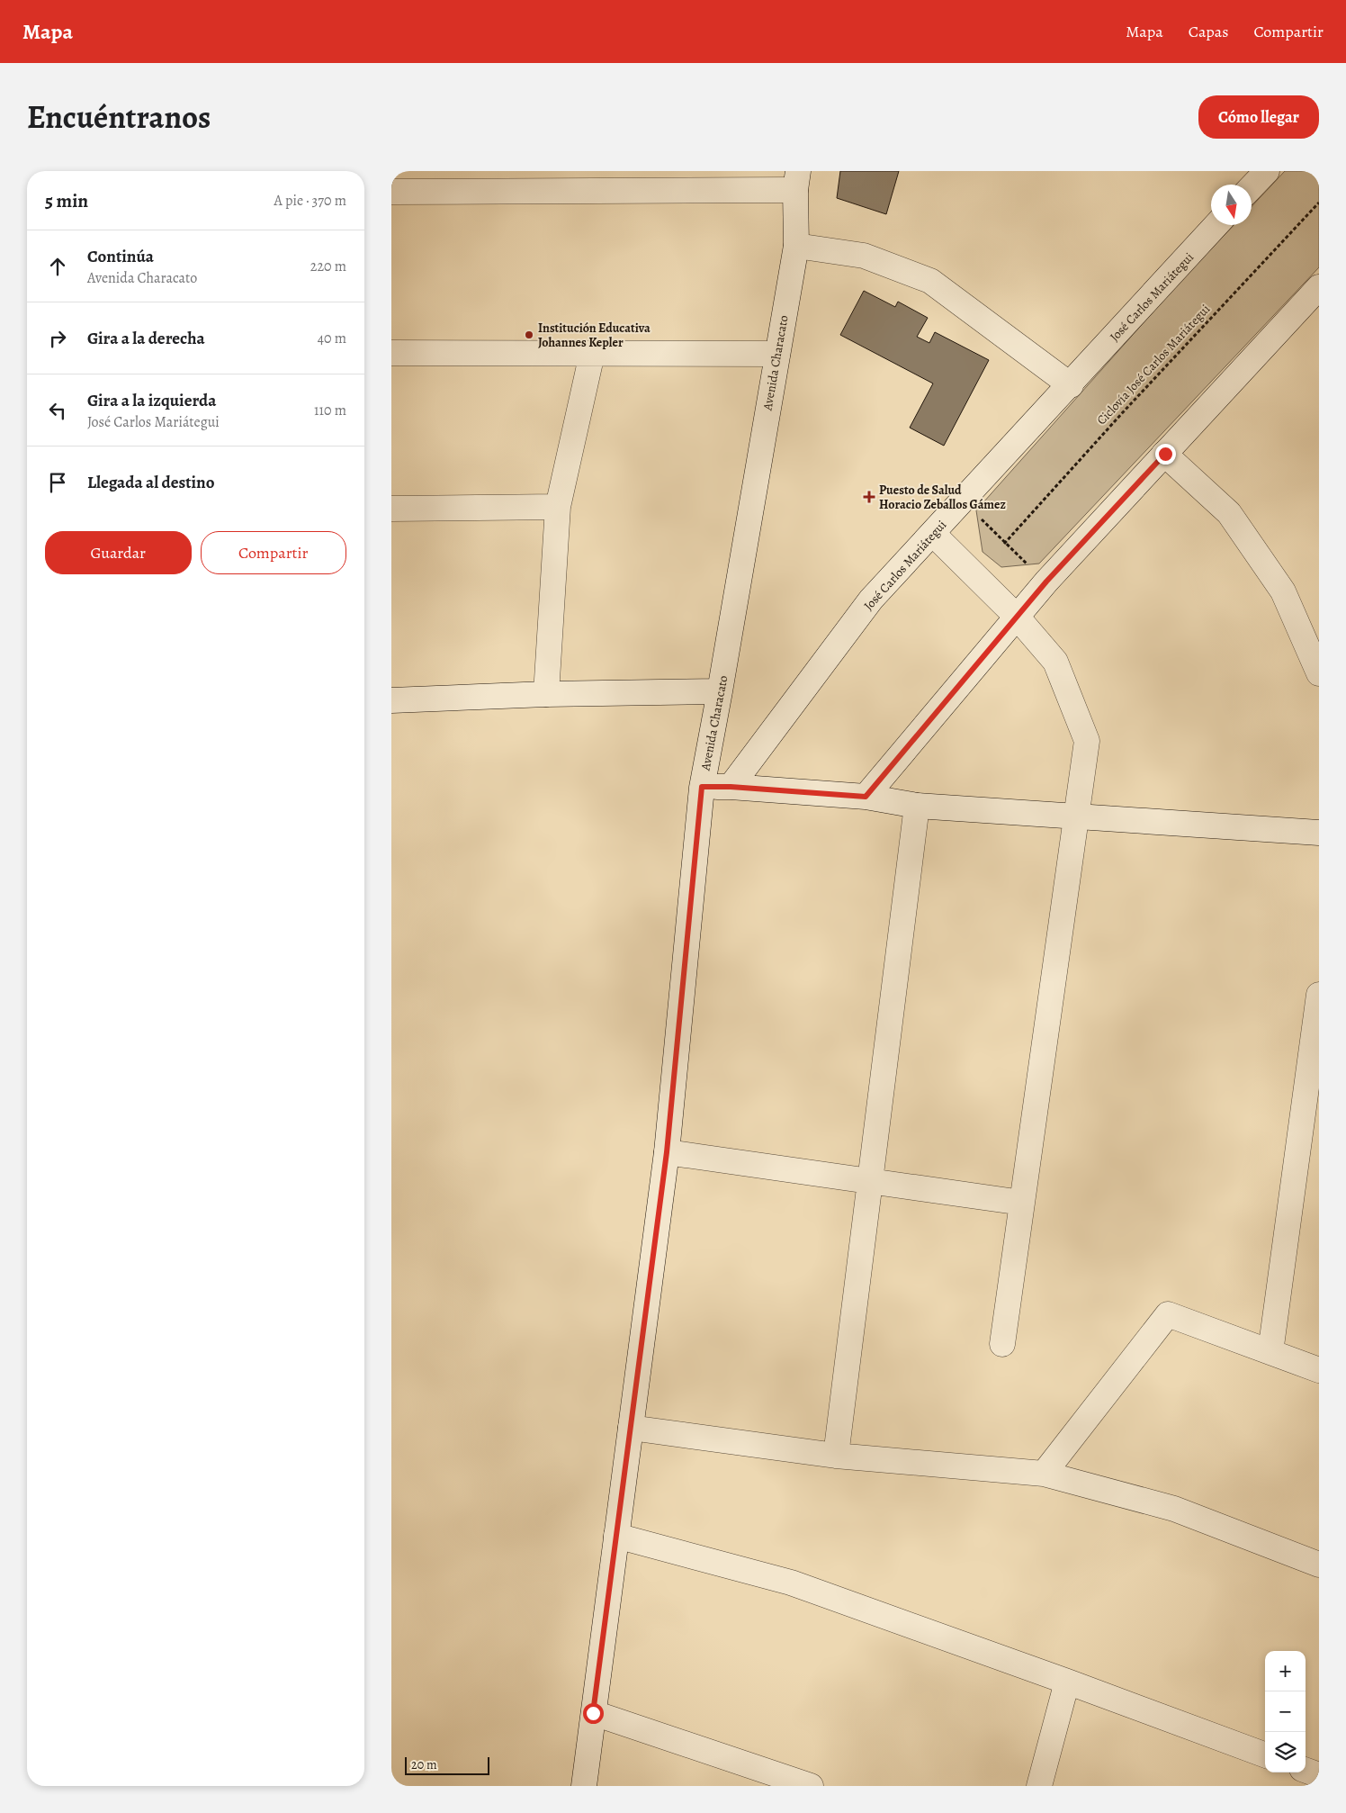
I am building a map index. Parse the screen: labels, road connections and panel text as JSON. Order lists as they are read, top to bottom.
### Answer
{
  "streets": {
    "street": ["José Carlos Mariátegui", "Avenida Characato"],
    "path": ["Ciclovía José Carlos Mariátegui"]
  },
  "places": {
    "other": ["Institución Educativa Johannes Kepler"],
    "health": ["Puesto de Salud Horacio Zeballos Gámez"]
  },
  "scale_bar": "20 m",
  "north": "bottom",
  "page": {
    "header": "Mapa",
    "nav": ["Mapa", "Capas", "Compartir"],
    "title": "Encuéntranos",
    "buttons": [
      "Cómo llegar",
      ["Guardar", "Compartir"]
    ],
    "heading": ["5 min", "A pie · 370 m"],
    "list": [
      ["Continúa", "Avenida Characato", "220 m"],
      ["Gira a la derecha", "40 m"],
      ["Gira a la izquierda", "José Carlos Mariátegui", "110 m"],
      "Llegada al destino"
    ],
    "map_buttons": ["+", "−"],
    "scale": "20 m"
  }
}
